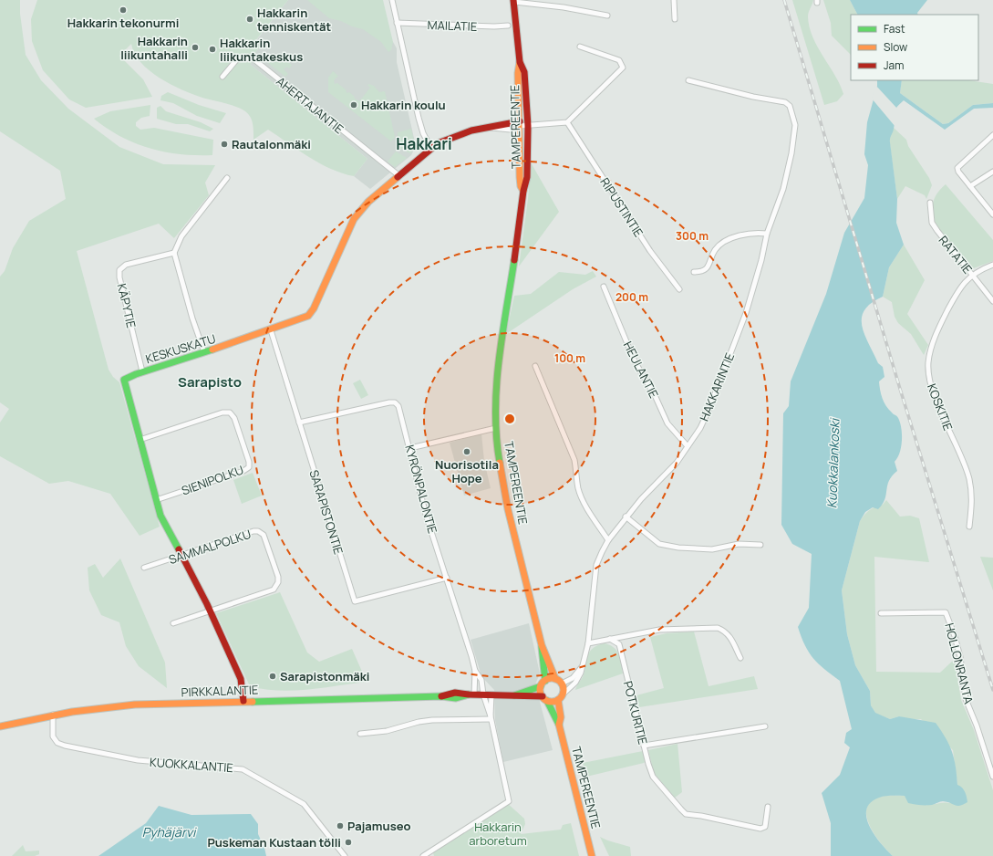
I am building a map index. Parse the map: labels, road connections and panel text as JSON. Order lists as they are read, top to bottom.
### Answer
{
  "streets": {
    "street": [
      "MAILATIE",
      "AHERTAJANTIE",
      "TAMPEREENTIE",
      "RIPUSTINTIE",
      "RATATIE",
      "KÄPYTIE",
      "KESKUSKATU",
      "HEULANTIE",
      "HAKKARINTIE",
      "KOSKITIE",
      "SIENIPOLKU",
      "KYRÖNPALONTIE",
      "SARAPISTONTIE",
      "SAMMALPOLKU",
      "HOLLONRANTA",
      "PIRKKALANTIE",
      "POTKURITIE",
      "KUOKKALANTIE"
    ]
  },
  "crossings": [
    ["AHERTAJANTIE", "KESKUSKATU"],
    ["TAMPEREENTIE", "KESKUSKATU"],
    ["TAMPEREENTIE", "HAKKARINTIE"],
    ["TAMPEREENTIE", "PIRKKALANTIE"],
    ["RATATIE", "KOSKITIE"],
    ["KÄPYTIE", "KESKUSKATU"],
    ["KESKUSKATU", "SIENIPOLKU"],
    ["KESKUSKATU", "SARAPISTONTIE"],
    ["KESKUSKATU", "SAMMALPOLKU"],
    ["KESKUSKATU", "PIRKKALANTIE"],
    ["HEULANTIE", "HAKKARINTIE"],
    ["HAKKARINTIE", "PIRKKALANTIE"],
    ["KYRÖNPALONTIE", "SARAPISTONTIE"],
    ["KYRÖNPALONTIE", "PIRKKALANTIE"],
    ["PIRKKALANTIE", "KUOKKALANTIE"]
  ],
  "districts": ["Hakkari", "Sarapisto"],
  "water": ["Kuokkalankoski", "Pyhäjärvi"],
  "parks": ["Hakkarin arboretum"],
  "places": [
    "Hakkarin tekonurmi",
    "Hakkarin tenniskentät",
    "Hakkarin liikuntahalli",
    "Hakkarin liikuntakeskus",
    "Hakkarin koulu",
    "Rautalonmäki",
    "Nuorisotila Hope",
    "Sarapistonmäki",
    "Pajamuseo",
    "Puskeman Kustaan tölli"
  ],
  "legend": ["Fast", "Slow", "Jam"],
  "rings": ["300 m", "200 m", "100 m"]
}
